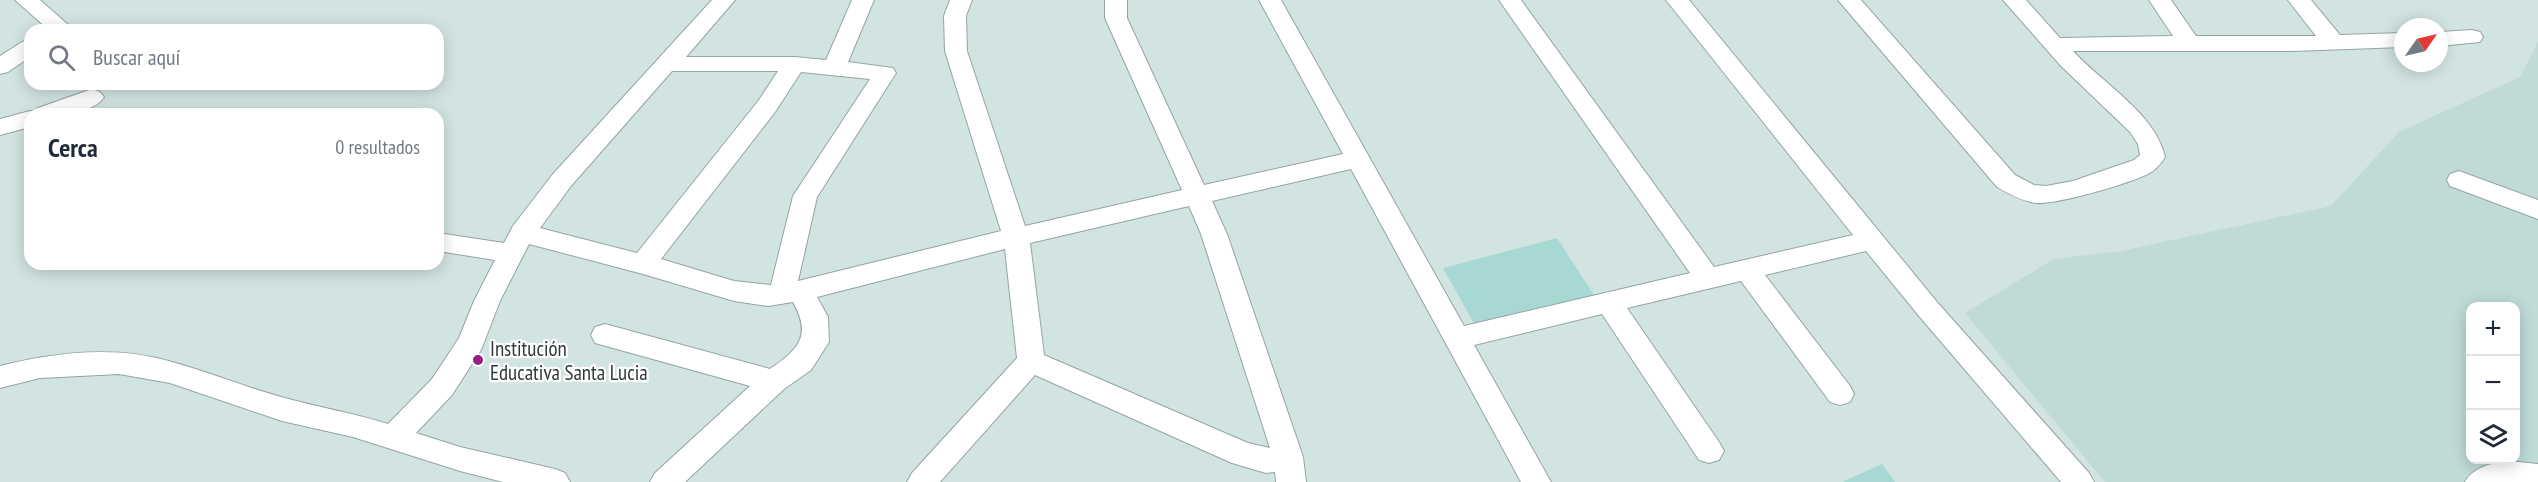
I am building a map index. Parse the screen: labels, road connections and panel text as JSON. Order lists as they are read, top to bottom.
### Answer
{
  "places": ["Institución Educativa Santa Lucia"],
  "north": "top right",
  "page": {
    "search": "Buscar aquí",
    "heading": ["Cerca", "0 resultados"],
    "map_buttons": ["+", "−"]
  }
}
